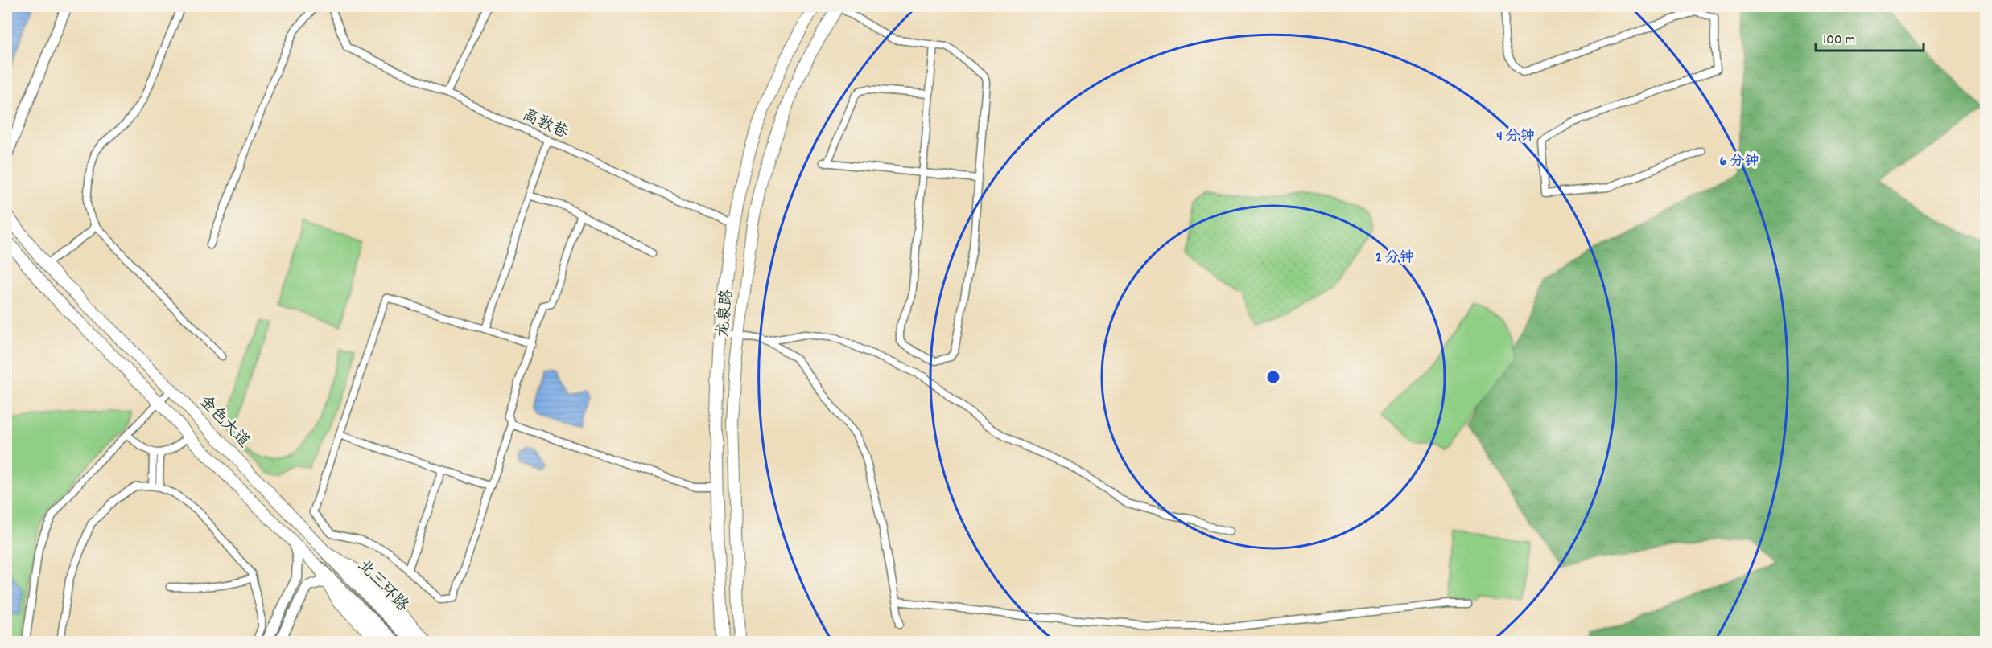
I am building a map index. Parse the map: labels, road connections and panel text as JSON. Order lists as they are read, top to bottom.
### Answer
{
  "streets": {
    "highway": ["北三环路"],
    "main road": ["龙泉路", "金色大道"],
    "street": ["高教巷"]
  },
  "crossings": [
    ["高教巷", "龙泉路"],
    ["金色大道", "北三环路"]
  ],
  "scale_bar": "100 m",
  "rings": ["4 分钟", "6 分钟", "2 分钟"]
}
